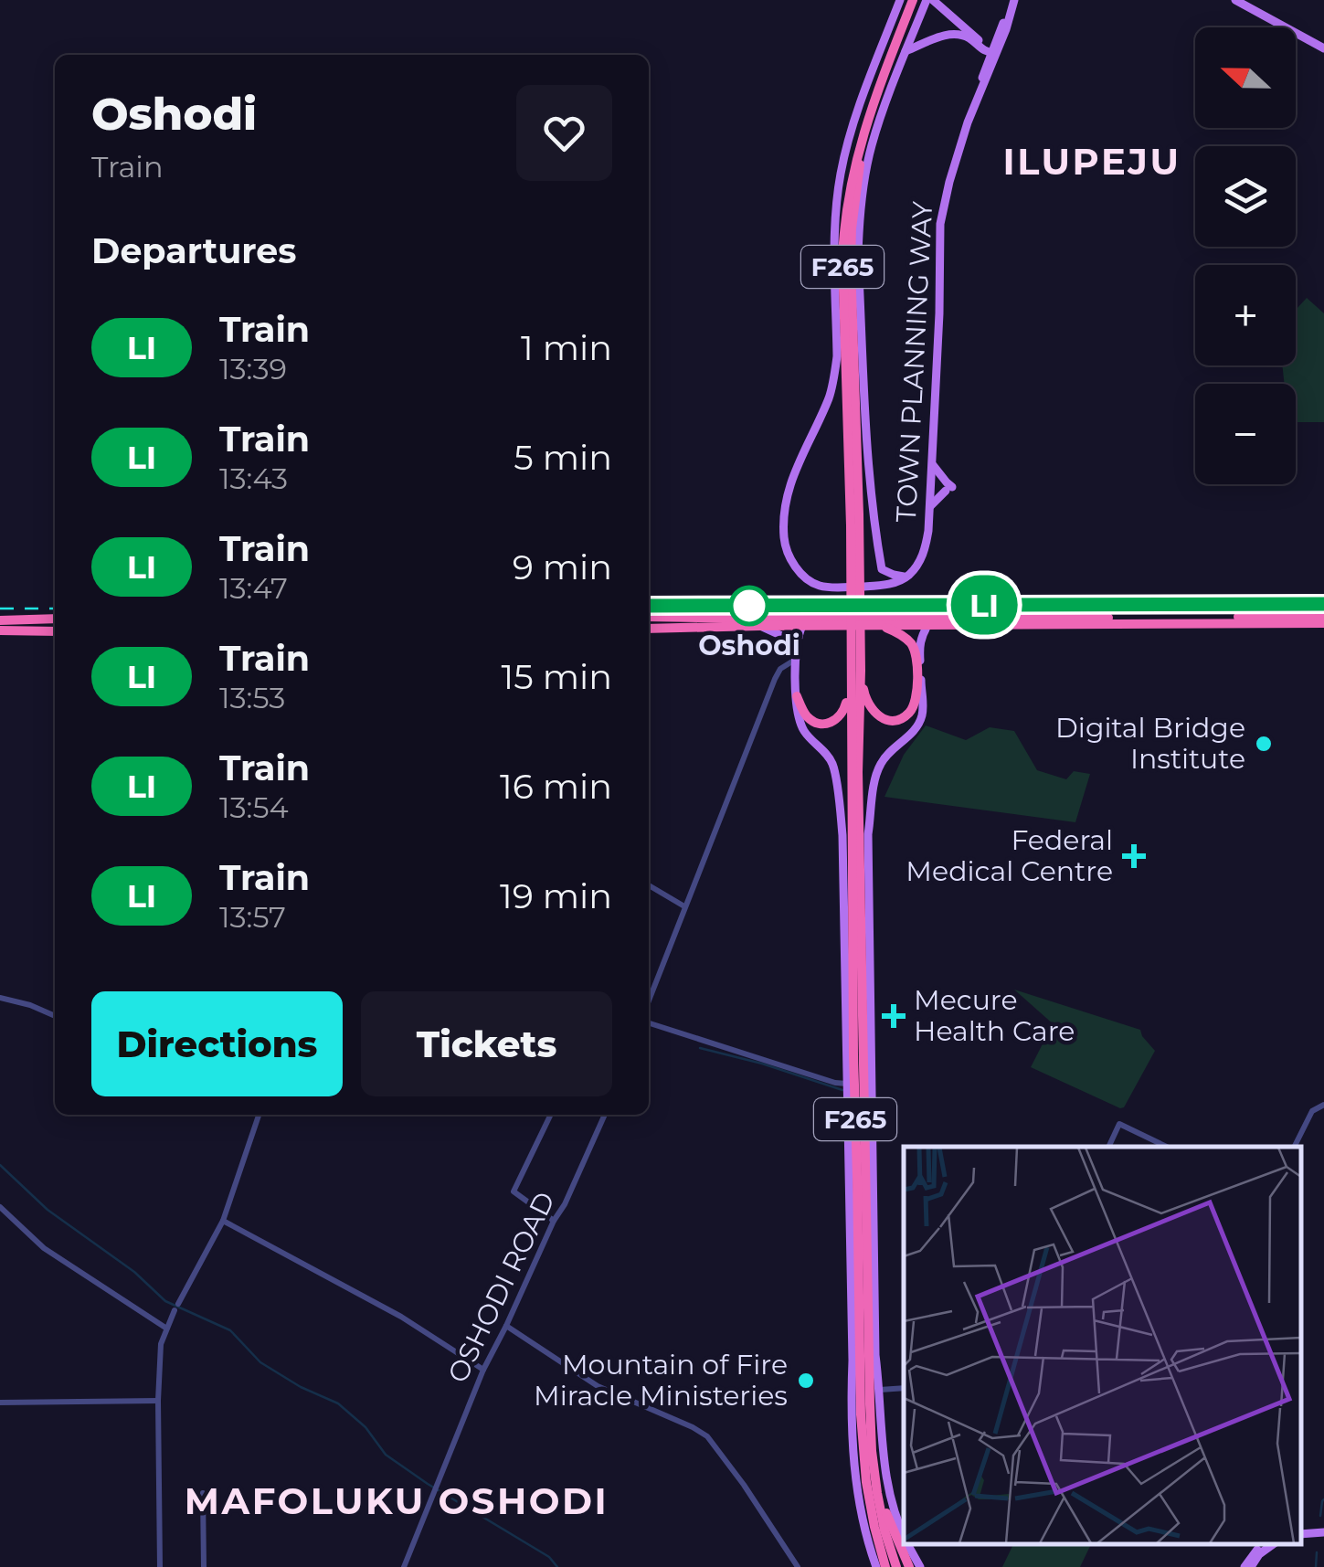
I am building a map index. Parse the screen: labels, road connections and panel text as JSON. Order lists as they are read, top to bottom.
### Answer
{
  "streets": {
    "highway": ["F265"],
    "main road": ["TOWN PLANNING WAY"],
    "street": ["OSHODI ROAD"]
  },
  "districts": ["ILUPEJU", "MAFOLUKU OSHODI"],
  "places": {
    "other": ["Oshodi", "Digital Bridge Institute", "Mountain of Fire Miracle Ministeries"],
    "health": ["Federal Medical Centre", "Mecure Health Care"]
  },
  "north": "left",
  "page": {
    "on_map": "LI",
    "map_buttons": ["+", "−"],
    "heading": [
      ["Oshodi", "Train"],
      "Departures"
    ],
    "list": [
      {
        "mark": "LI",
        "name": "Train",
        "note": "13:39",
        "value": "1 min"
      },
      {
        "mark": "LI",
        "name": "Train",
        "note": "13:43",
        "value": "5 min"
      },
      {
        "mark": "LI",
        "name": "Train",
        "note": "13:47",
        "value": "9 min"
      },
      {
        "mark": "LI",
        "name": "Train",
        "note": "13:53",
        "value": "15 min"
      },
      {
        "mark": "LI",
        "name": "Train",
        "note": "13:54",
        "value": "16 min"
      },
      {
        "mark": "LI",
        "name": "Train",
        "note": "13:57",
        "value": "19 min"
      }
    ],
    "buttons": ["Directions", "Tickets"]
  }
}
